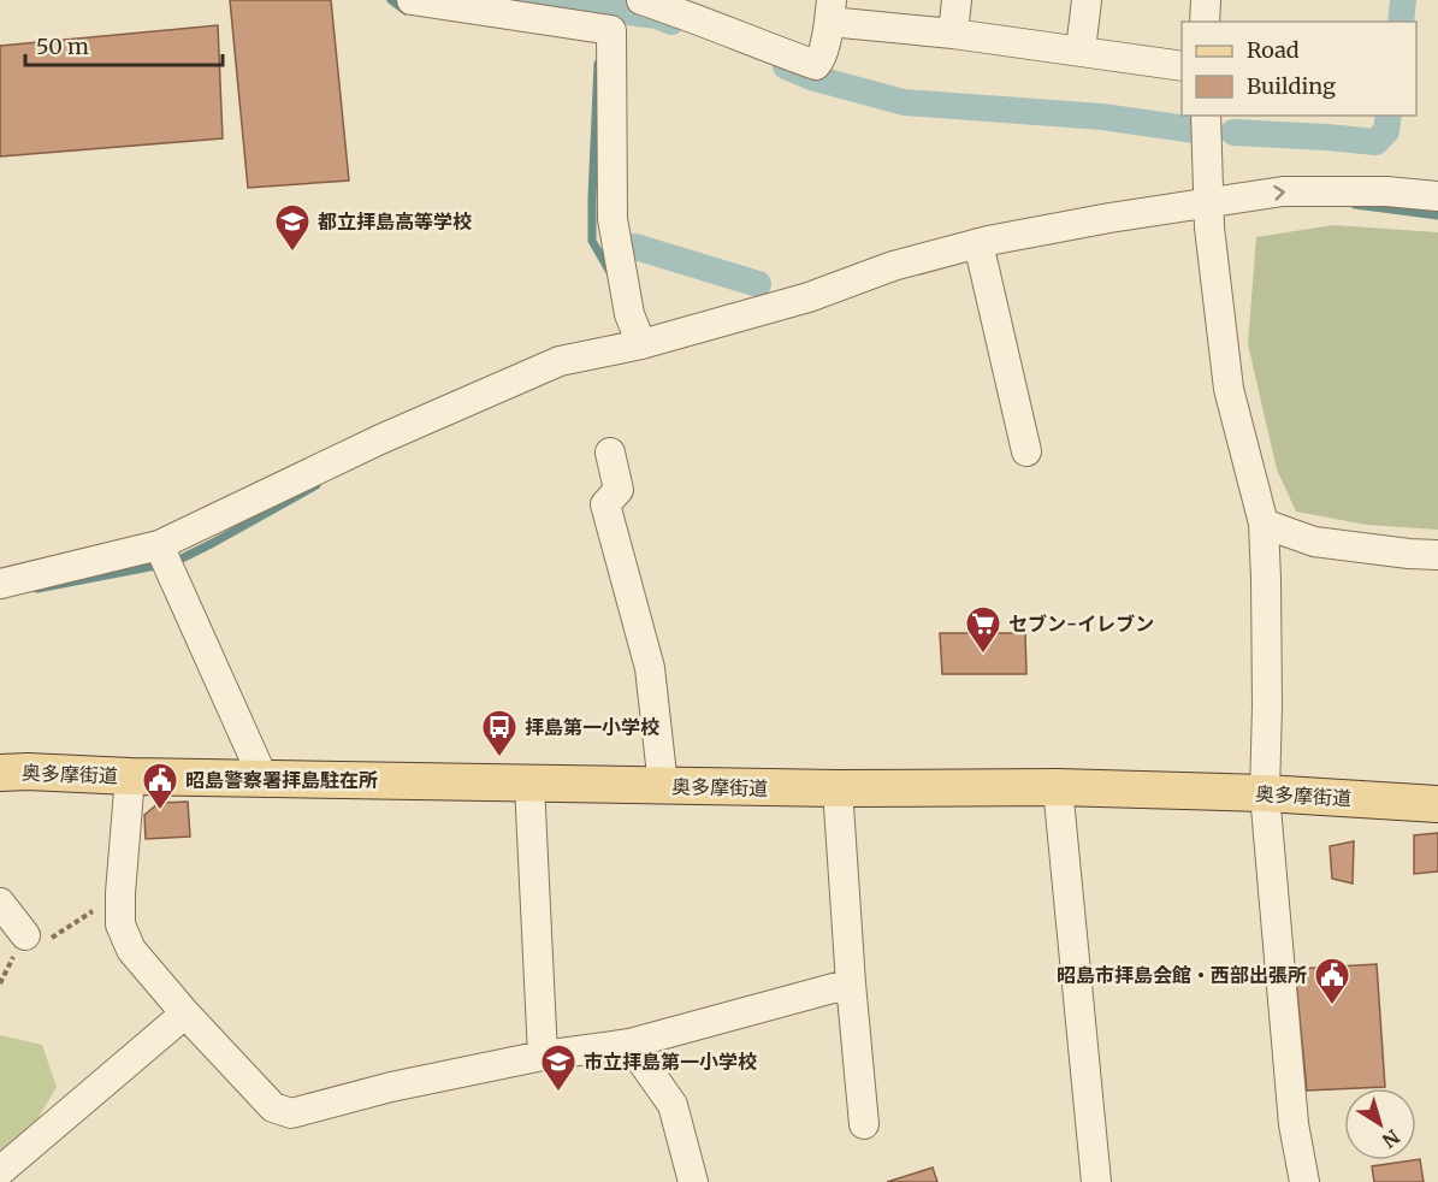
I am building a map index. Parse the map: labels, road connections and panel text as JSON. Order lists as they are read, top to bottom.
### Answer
{
  "streets": {
    "main road": ["奥多摩街道"]
  },
  "places": {
    "school or university": ["都立拝島高等学校", "市立拝島第一小学校"],
    "supermarket": ["セブン-イレブン"],
    "bus stop": ["拝島第一小学校"],
    "public building": ["昭島警察署拝島駐在所", "昭島市拝島会館・西部出張所"]
  },
  "legend": ["Road", "Building"],
  "scale_bar": "50 m",
  "north": "bottom right"
}
